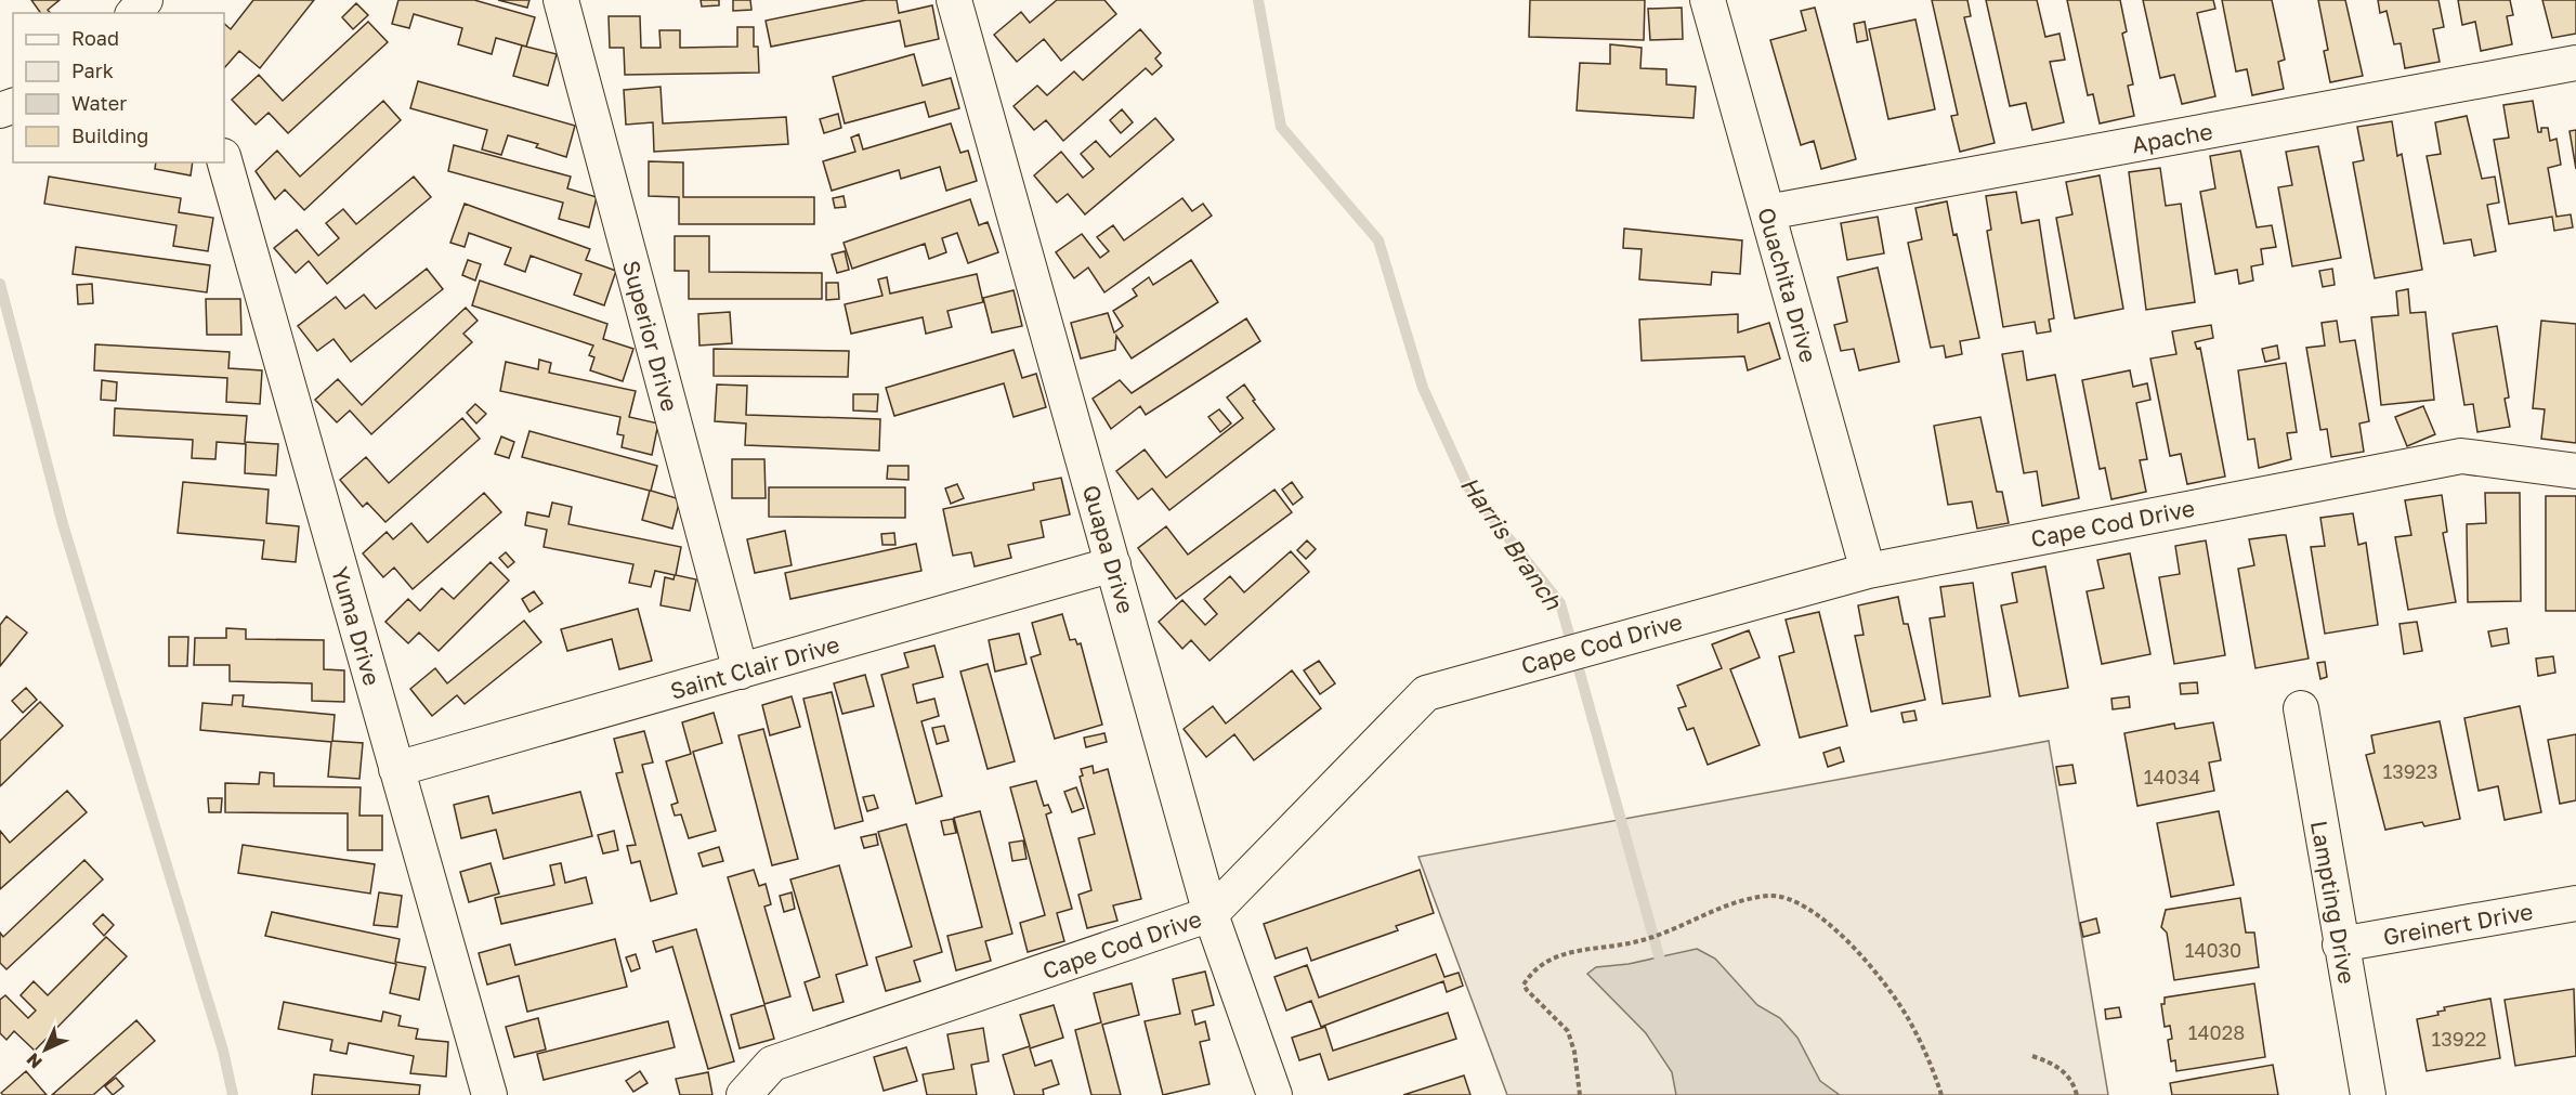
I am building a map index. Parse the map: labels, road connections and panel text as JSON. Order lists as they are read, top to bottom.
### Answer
{
  "streets": {
    "street": [
      "Apache",
      "Ouachita Drive",
      "Superior Drive",
      "Cape Cod Drive",
      "Quapa Drive",
      "Yuma Drive",
      "Saint Clair Drive",
      "Lampting Drive",
      "Greinert Drive"
    ]
  },
  "crossings": [
    ["Apache", "Ouachita Drive"],
    ["Ouachita Drive", "Cape Cod Drive"],
    ["Superior Drive", "Saint Clair Drive"],
    ["Cape Cod Drive", "Quapa Drive"],
    ["Quapa Drive", "Saint Clair Drive"],
    ["Yuma Drive", "Saint Clair Drive"],
    ["Lampting Drive", "Greinert Drive"]
  ],
  "water": ["Harris Branch"],
  "house_numbers": [
    "13923",
    "14034",
    "14030",
    "14028",
    "13922"
  ],
  "legend": [
    "Road",
    "Park",
    "Water",
    "Building"
  ],
  "north": "bottom left"
}
